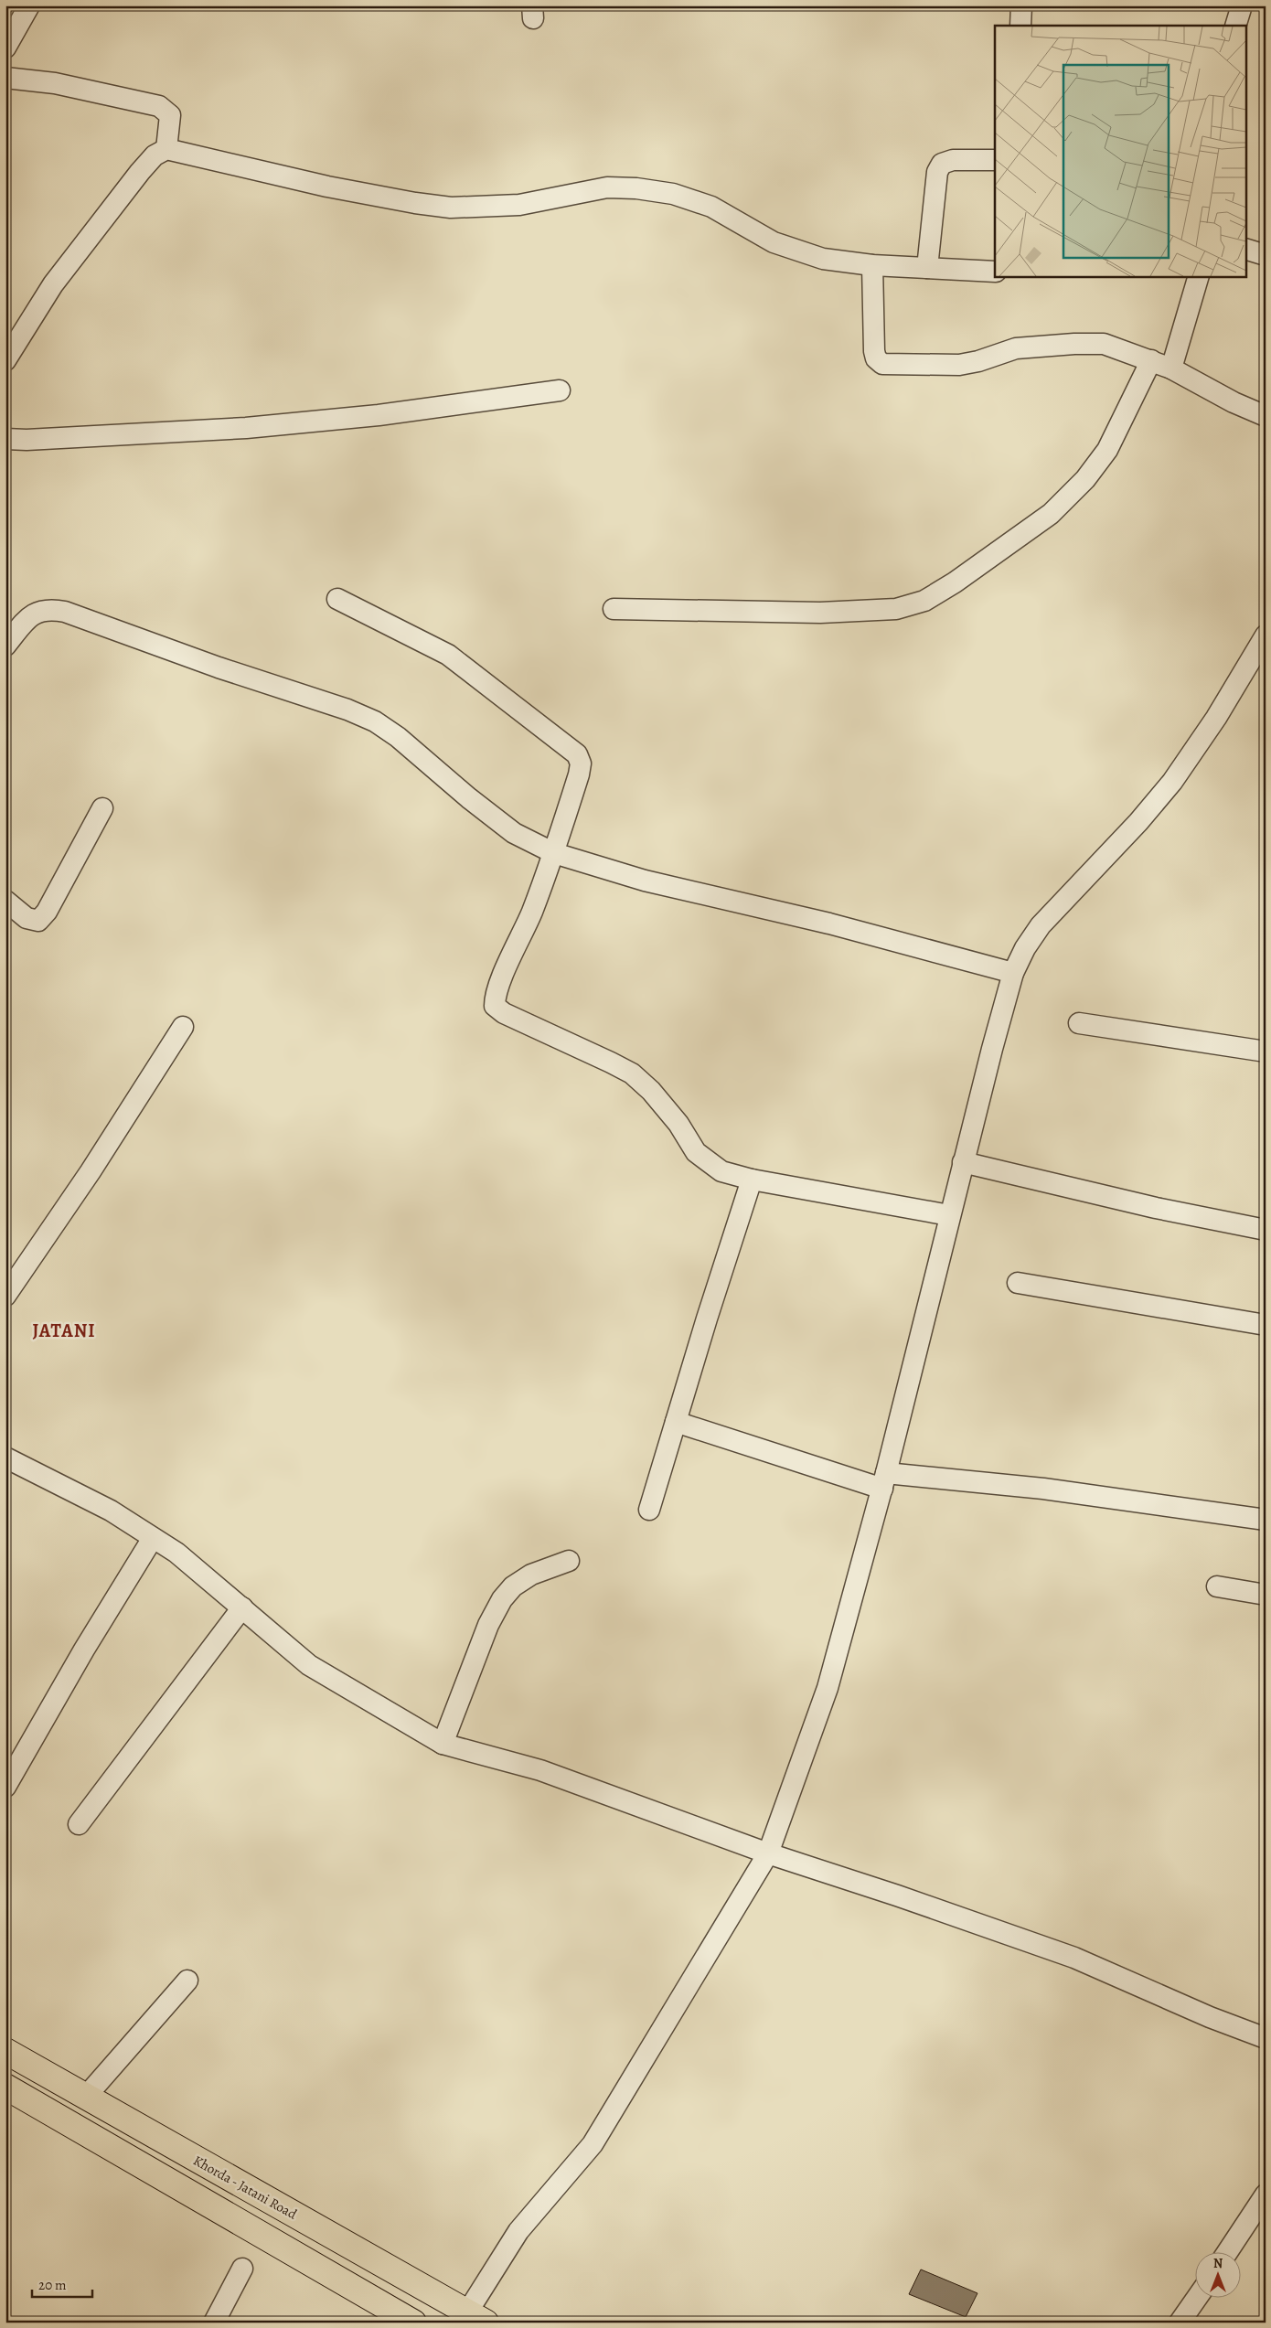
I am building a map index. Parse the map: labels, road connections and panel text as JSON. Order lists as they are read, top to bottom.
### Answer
{
  "streets": {
    "main road": ["Khorda - Jatani Road"]
  },
  "districts": ["JATANI"],
  "scale_bar": "20 m",
  "north": "top"
}
